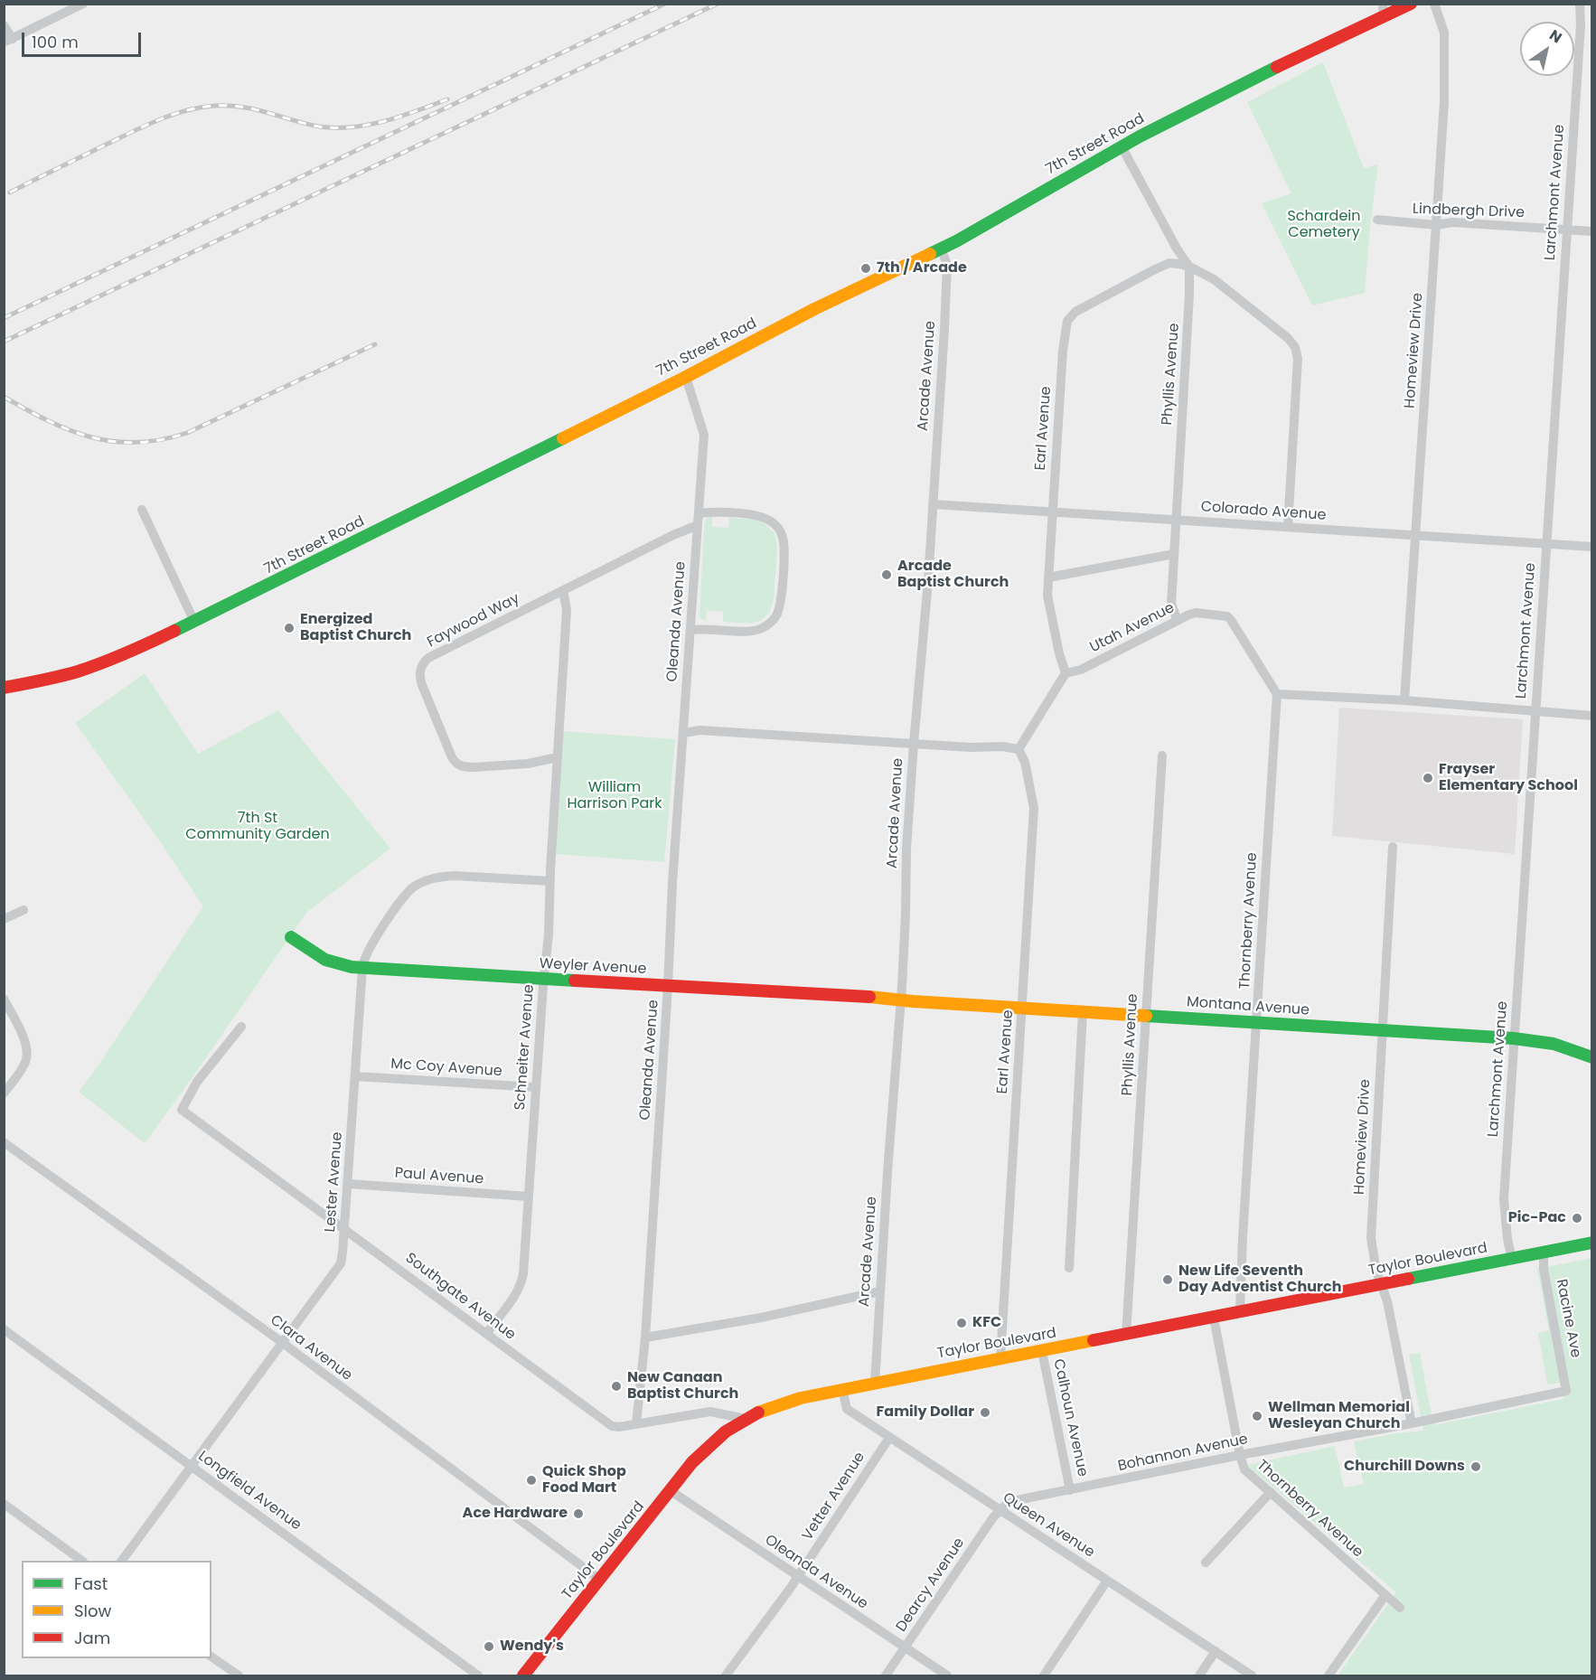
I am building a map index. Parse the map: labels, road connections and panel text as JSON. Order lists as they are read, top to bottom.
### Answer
{
  "streets": {
    "main road": [
      "7th Street Road",
      "Weyler Avenue",
      "Montana Avenue",
      "Taylor Boulevard"
    ],
    "street": [
      "Larchmont Avenue",
      "Lindbergh Drive",
      "Homeview Drive",
      "Phyllis Avenue",
      "Arcade Avenue",
      "Earl Avenue",
      "Colorado Avenue",
      "Faywood Way",
      "Oleanda Avenue",
      "Utah Avenue",
      "Thornberry Avenue",
      "Schneiter Avenue",
      "Mc Coy Avenue",
      "Paul Avenue",
      "Lester Avenue",
      "Southgate Avenue",
      "Racine Ave",
      "Clara Avenue",
      "Calhoun Avenue",
      "Bohannon Avenue",
      "Longfield Avenue",
      "Vetter Avenue",
      "Queen Avenue",
      "Dearcy Avenue"
    ]
  },
  "crossings": [
    ["7th Street Road", "Arcade Avenue"],
    ["7th Street Road", "Oleanda Avenue"],
    ["Larchmont Avenue", "Lindbergh Drive"],
    ["Larchmont Avenue", "Colorado Avenue"],
    ["Larchmont Avenue", "Montana Avenue"],
    ["Larchmont Avenue", "Taylor Boulevard"],
    ["Lindbergh Drive", "Homeview Drive"],
    ["Homeview Drive", "Colorado Avenue"],
    ["Homeview Drive", "Montana Avenue"],
    ["Homeview Drive", "Taylor Boulevard"],
    ["Homeview Drive", "Bohannon Avenue"],
    ["Phyllis Avenue", "Earl Avenue"],
    ["Phyllis Avenue", "Colorado Avenue"],
    ["Phyllis Avenue", "Utah Avenue"],
    ["Phyllis Avenue", "Montana Avenue"],
    ["Phyllis Avenue", "Taylor Boulevard"],
    ["Arcade Avenue", "Colorado Avenue"],
    ["Arcade Avenue", "Weyler Avenue"],
    ["Arcade Avenue", "Montana Avenue"],
    ["Arcade Avenue", "Taylor Boulevard"],
    ["Earl Avenue", "Colorado Avenue"],
    ["Earl Avenue", "Utah Avenue"],
    ["Earl Avenue", "Montana Avenue"],
    ["Earl Avenue", "Taylor Boulevard"],
    ["Faywood Way", "Oleanda Avenue"],
    ["Faywood Way", "Schneiter Avenue"],
    ["Oleanda Avenue", "Weyler Avenue"],
    ["Oleanda Avenue", "Taylor Boulevard"],
    ["Oleanda Avenue", "Southgate Avenue"],
    ["Oleanda Avenue", "Vetter Avenue"],
    ["Oleanda Avenue", "Dearcy Avenue"],
    ["Utah Avenue", "Thornberry Avenue"],
    ["Thornberry Avenue", "Montana Avenue"],
    ["Thornberry Avenue", "Taylor Boulevard"],
    ["Thornberry Avenue", "Bohannon Avenue"],
    ["Weyler Avenue", "Montana Avenue"],
    ["Weyler Avenue", "Schneiter Avenue"],
    ["Weyler Avenue", "Lester Avenue"],
    ["Schneiter Avenue", "Mc Coy Avenue"],
    ["Schneiter Avenue", "Paul Avenue"],
    ["Schneiter Avenue", "Lester Avenue"],
    ["Schneiter Avenue", "Southgate Avenue"],
    ["Mc Coy Avenue", "Lester Avenue"],
    ["Paul Avenue", "Lester Avenue"],
    ["Lester Avenue", "Southgate Avenue"],
    ["Lester Avenue", "Clara Avenue"],
    ["Lester Avenue", "Longfield Avenue"],
    ["Taylor Boulevard", "Southgate Avenue"],
    ["Taylor Boulevard", "Racine Ave"],
    ["Taylor Boulevard", "Clara Avenue"],
    ["Taylor Boulevard", "Calhoun Avenue"],
    ["Taylor Boulevard", "Queen Avenue"],
    ["Racine Ave", "Bohannon Avenue"],
    ["Calhoun Avenue", "Bohannon Avenue"],
    ["Bohannon Avenue", "Queen Avenue"],
    ["Bohannon Avenue", "Dearcy Avenue"],
    ["Vetter Avenue", "Queen Avenue"],
    ["Queen Avenue", "Dearcy Avenue"]
  ],
  "parks": ["Schardein Cemetery", "William Harrison Park", "7th St Community Garden"],
  "places": [
    "7th / Arcade",
    "Arcade Baptist Church",
    "Energized Baptist Church",
    "Frayser Elementary School",
    "Pic-Pac",
    "New Life Seventh Day Adventist Church",
    "KFC",
    "New Canaan Baptist Church",
    "Family Dollar",
    "Wellman Memorial Wesleyan Church",
    "Churchill Downs",
    "Quick Shop Food Mart",
    "Ace Hardware",
    "Wendy's"
  ],
  "legend": ["Fast", "Slow", "Jam"],
  "scale_bar": "100 m",
  "north": "top right"
}
